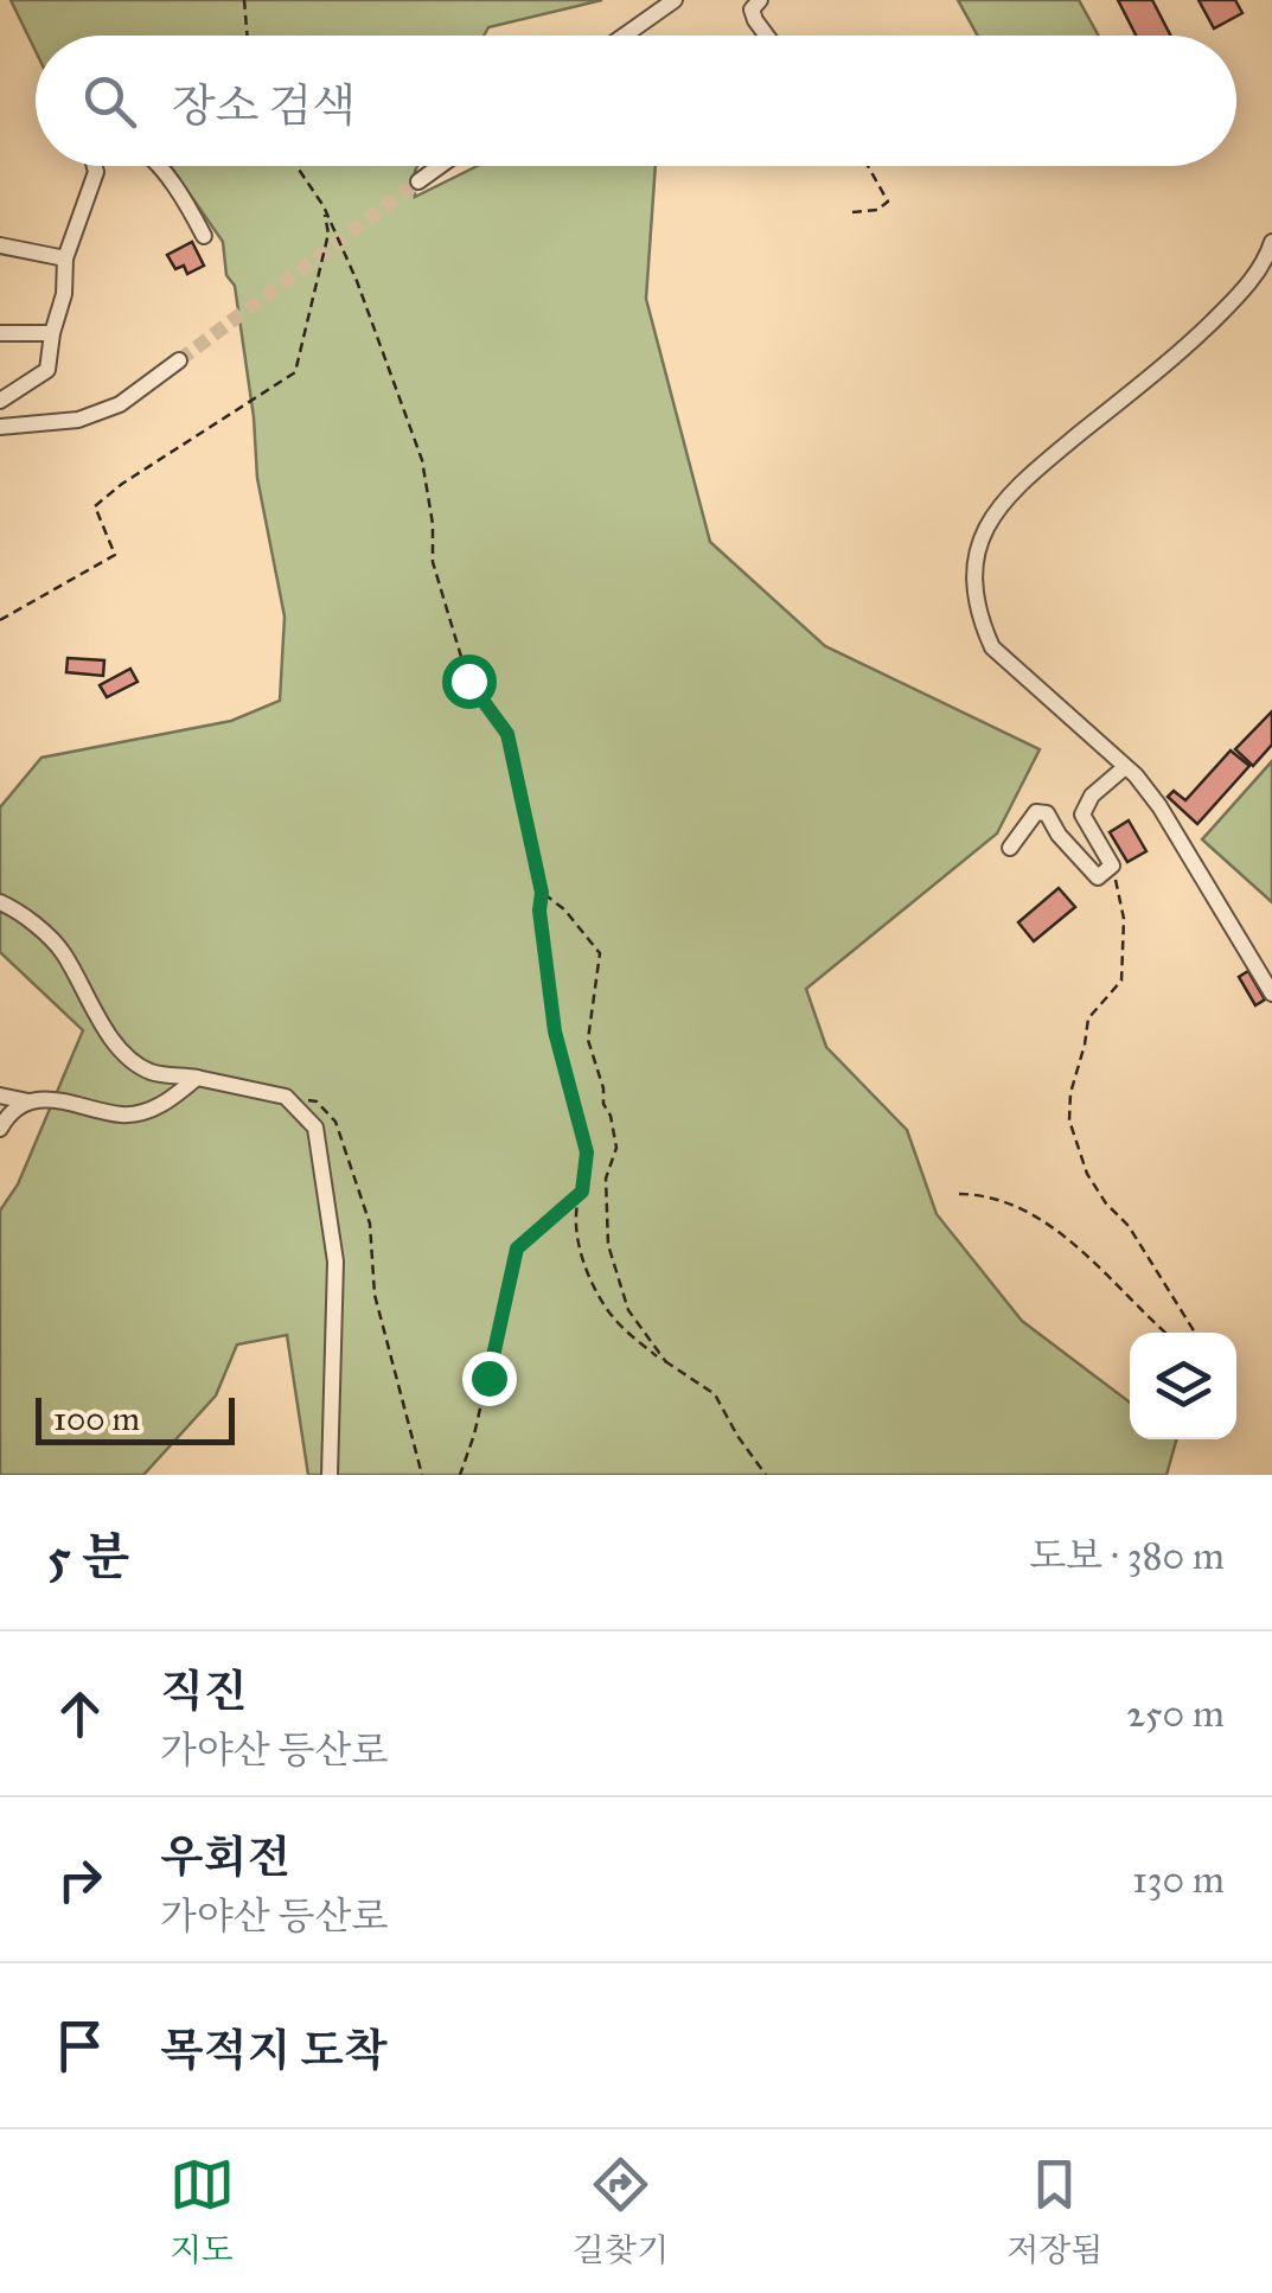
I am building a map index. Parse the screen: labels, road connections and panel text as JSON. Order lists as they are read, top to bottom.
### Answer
{
  "scale_bar": "100 m",
  "page": {
    "search": "장소 검색",
    "scale": "100 m",
    "heading": ["5 분", "도보 · 380 m"],
    "list": [
      ["직진", "가야산 등산로", "250 m"],
      ["우회전", "가야산 등산로", "130 m"],
      "목적지 도착"
    ],
    "nav": ["지도", "길찾기", "저장됨"]
  }
}
